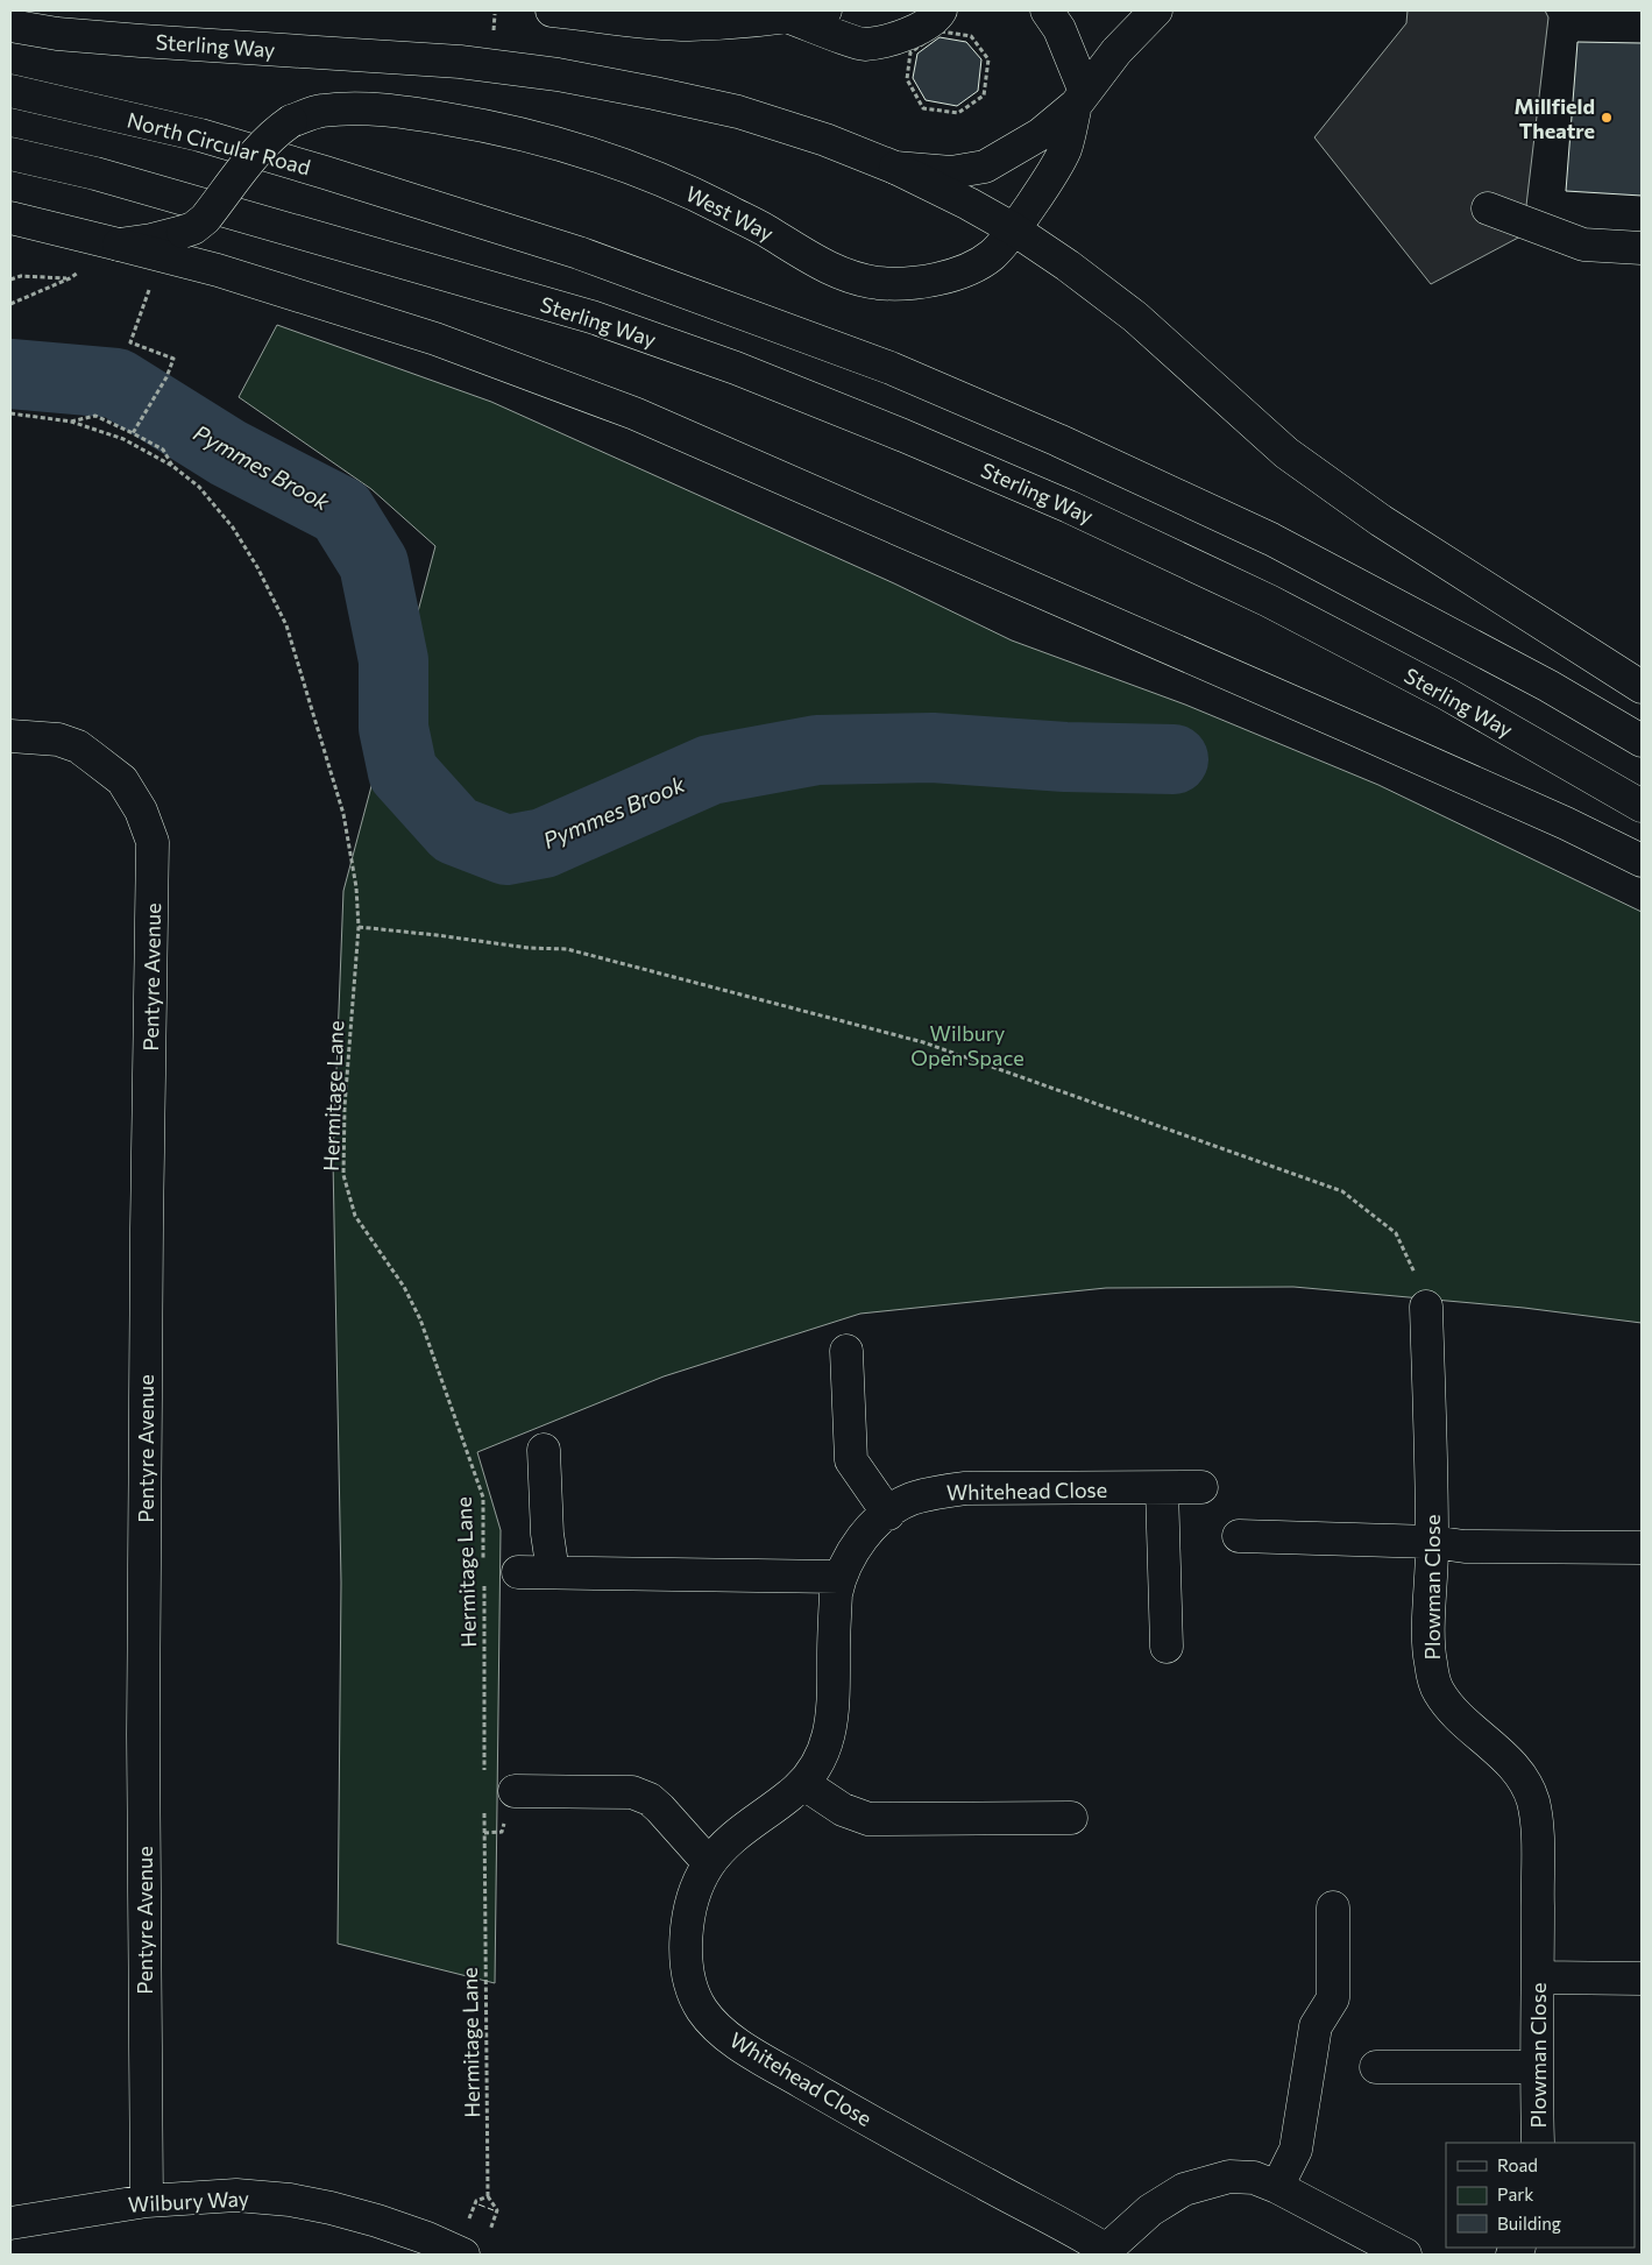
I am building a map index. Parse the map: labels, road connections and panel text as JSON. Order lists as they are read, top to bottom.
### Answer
{
  "streets": {
    "main road": [
      "Sterling Way",
      "North Circular Road",
      "West Way",
      "Pentyre Avenue",
      "Whitehead Close",
      "Plowman Close",
      "Wilbury Way"
    ],
    "path": ["Hermitage Lane"]
  },
  "crossings": [
    ["Sterling Way", "West Way"],
    ["Pentyre Avenue", "Wilbury Way"],
    ["Hermitage Lane", "Wilbury Way"]
  ],
  "water": ["Pymmes Brook"],
  "parks": ["Wilbury Open Space"],
  "places": ["Millfield Theatre"],
  "legend": ["Road", "Park", "Building"]
}
